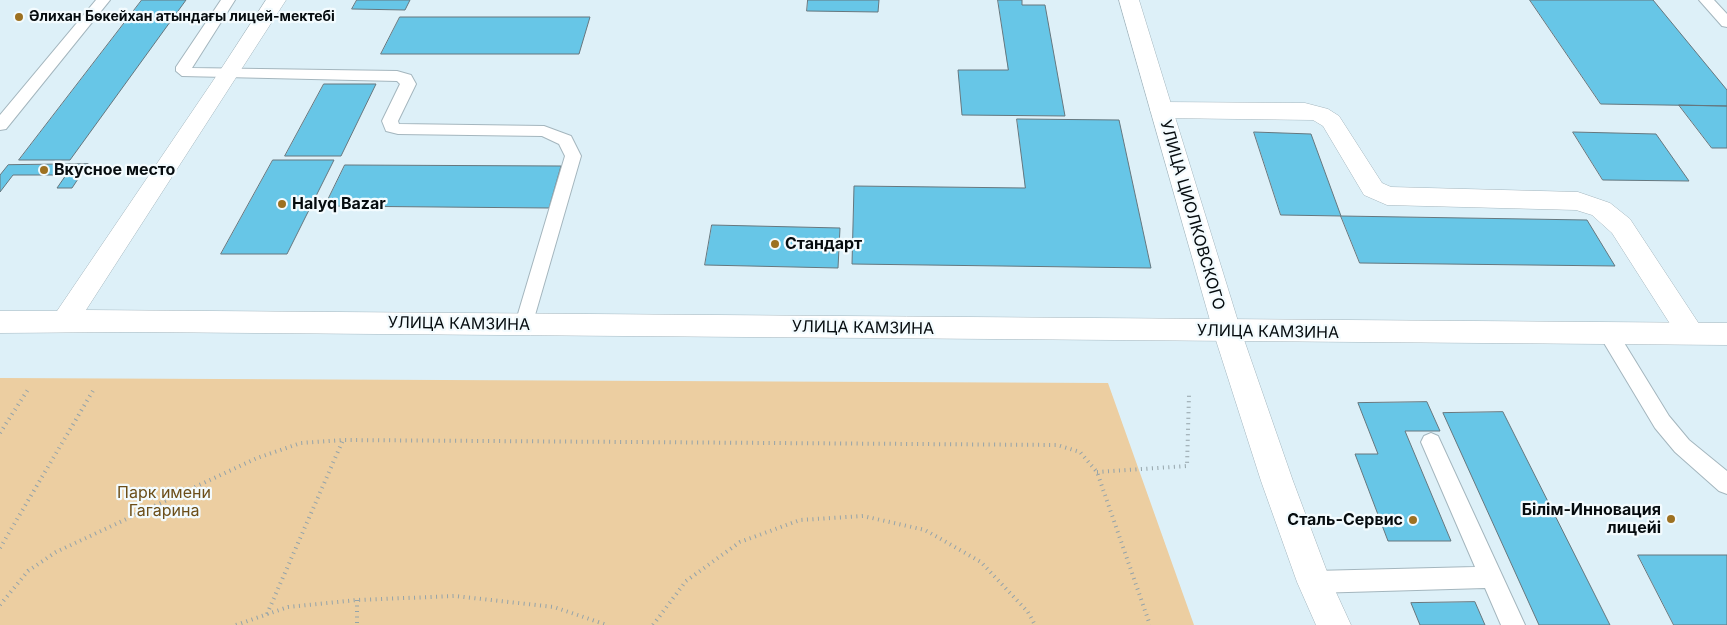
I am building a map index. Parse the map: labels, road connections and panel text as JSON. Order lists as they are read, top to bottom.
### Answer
{
  "streets": {
    "main road": ["УЛИЦА ЦИОЛКОВСКОГО", "УЛИЦА КАМЗИНА"]
  },
  "crossings": [
    ["УЛИЦА ЦИОЛКОВСКОГО", "УЛИЦА КАМЗИНА"]
  ],
  "parks": ["Парк имени Гагарина"],
  "places": [
    "Әлихан Бөкейхан атындағы лицей-мектебі",
    "Вкусное место",
    "Halyq Bazar",
    "Стандарт",
    "Білім-Инновация лицейі",
    "Сталь-Сервис"
  ]
}
